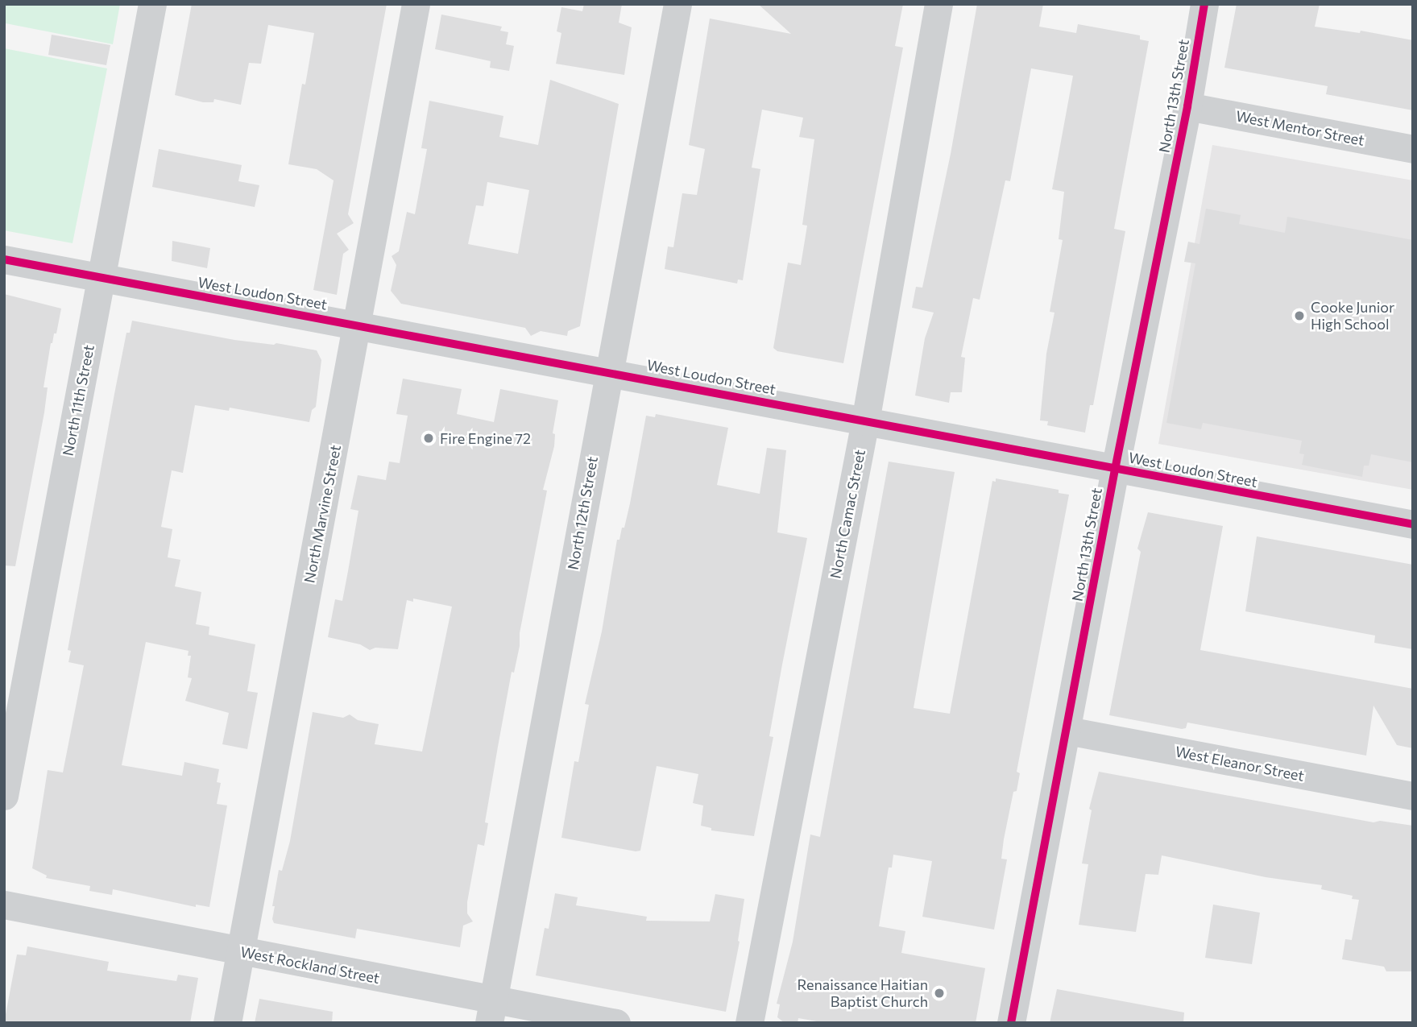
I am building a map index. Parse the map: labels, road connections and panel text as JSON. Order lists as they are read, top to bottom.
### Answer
{
  "streets": {
    "street": [
      "North 13th Street",
      "West Mentor Street",
      "West Loudon Street",
      "North 11th Street",
      "North 12th Street",
      "North Marvine Street",
      "North Camac Street",
      "West Eleanor Street",
      "West Rockland Street"
    ]
  },
  "crossings": [
    ["North 13th Street", "West Mentor Street"],
    ["North 13th Street", "West Loudon Street"],
    ["North 13th Street", "West Eleanor Street"],
    ["West Loudon Street", "North 11th Street"],
    ["West Loudon Street", "North 12th Street"],
    ["West Loudon Street", "North Marvine Street"],
    ["West Loudon Street", "North Camac Street"],
    ["North 12th Street", "West Rockland Street"],
    ["North Marvine Street", "West Rockland Street"]
  ],
  "places": ["Cooke Junior High School", "Fire Engine 72", "Renaissance Haitian Baptist Church"]
}
